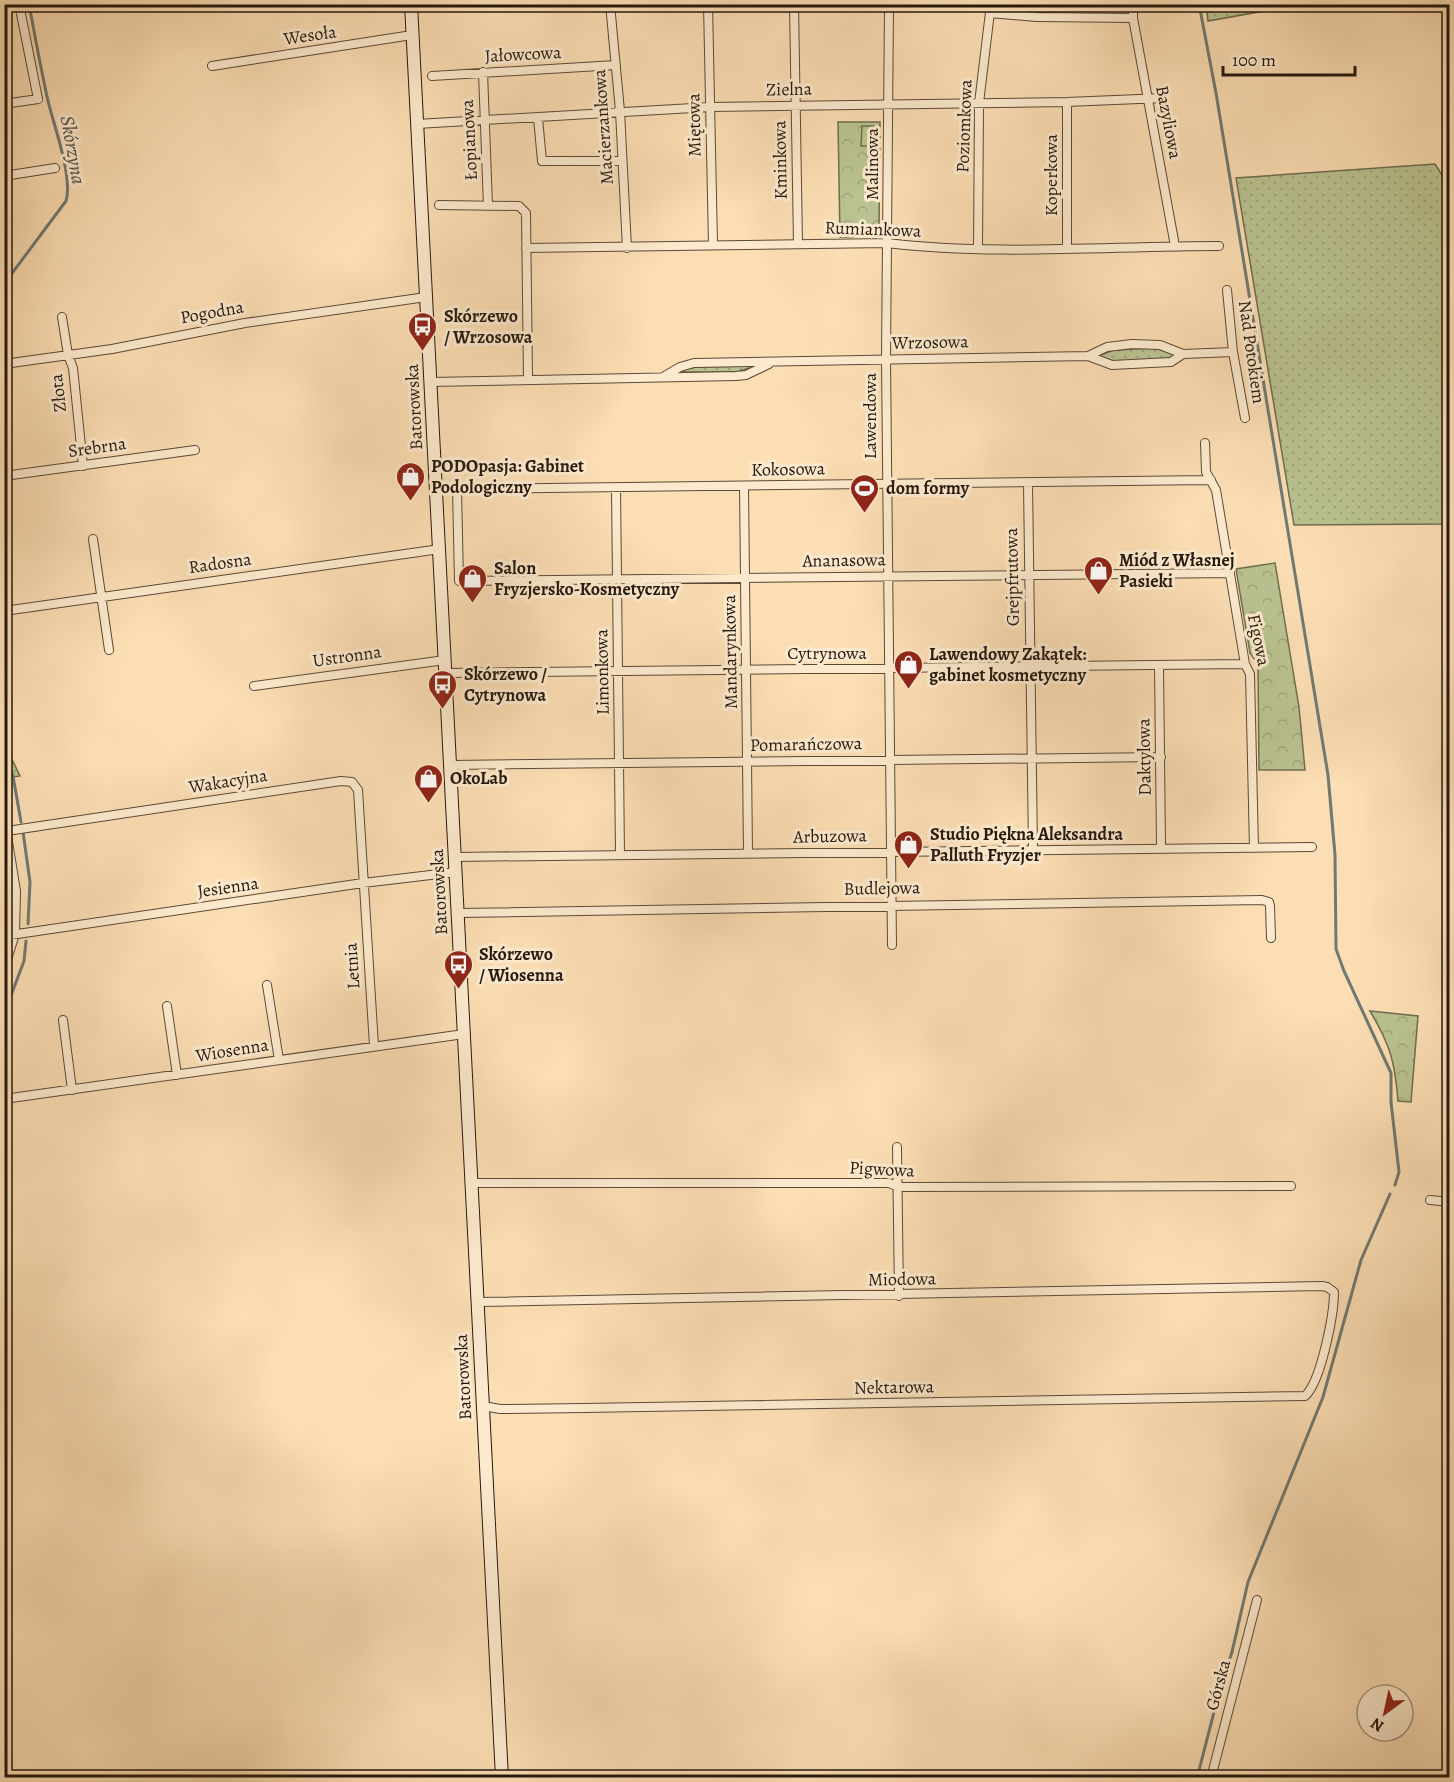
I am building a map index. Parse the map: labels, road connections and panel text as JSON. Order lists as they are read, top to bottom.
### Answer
{
  "streets": {
    "street": [
      "Wesoła",
      "Jałowcowa",
      "Zielna",
      "Bazyliowa",
      "Miętowa",
      "Poziomkowa",
      "Macierzankowa",
      "Łopianowa",
      "Kminkowa",
      "Malinowa",
      "Koperkowa",
      "Rumiankowa",
      "Pogodna",
      "Wrzosowa",
      "Nad Potokiem",
      "Złota",
      "Batorowska",
      "Lawendowa",
      "Srebrna",
      "Kokosowa",
      "Ananasowa",
      "Radosna",
      "Grejpfrutowa",
      "Figowa",
      "Mandarynkowa",
      "Cytrynowa",
      "Ustronna",
      "Limonkowa",
      "Pomarańczowa",
      "Daktylowa",
      "Wakacyjna",
      "Arbuzowa",
      "Jesienna",
      "Budlejowa",
      "Letnia",
      "Wiosenna",
      "Pigwowa",
      "Miodowa",
      "Nektarowa",
      "Górska"
    ]
  },
  "crossings": [
    ["Wesoła", "Batorowska"],
    ["Jałowcowa", "Macierzankowa"],
    ["Jałowcowa", "Łopianowa"],
    ["Zielna", "Bazyliowa"],
    ["Zielna", "Miętowa"],
    ["Zielna", "Poziomkowa"],
    ["Zielna", "Macierzankowa"],
    ["Zielna", "Łopianowa"],
    ["Zielna", "Kminkowa"],
    ["Zielna", "Malinowa"],
    ["Zielna", "Koperkowa"],
    ["Zielna", "Batorowska"],
    ["Bazyliowa", "Rumiankowa"],
    ["Miętowa", "Rumiankowa"],
    ["Poziomkowa", "Rumiankowa"],
    ["Macierzankowa", "Rumiankowa"],
    ["Kminkowa", "Rumiankowa"],
    ["Malinowa", "Rumiankowa"],
    ["Malinowa", "Wrzosowa"],
    ["Malinowa", "Lawendowa"],
    ["Koperkowa", "Rumiankowa"],
    ["Pogodna", "Złota"],
    ["Pogodna", "Batorowska"],
    ["Wrzosowa", "Nad Potokiem"],
    ["Wrzosowa", "Batorowska"],
    ["Wrzosowa", "Lawendowa"],
    ["Złota", "Srebrna"],
    ["Batorowska", "Radosna"],
    ["Batorowska", "Cytrynowa"],
    ["Batorowska", "Ustronna"],
    ["Batorowska", "Pomarańczowa"],
    ["Batorowska", "Arbuzowa"],
    ["Batorowska", "Jesienna"],
    ["Batorowska", "Budlejowa"],
    ["Batorowska", "Wiosenna"],
    ["Batorowska", "Pigwowa"],
    ["Batorowska", "Miodowa"],
    ["Batorowska", "Nektarowa"],
    ["Lawendowa", "Kokosowa"],
    ["Lawendowa", "Ananasowa"],
    ["Lawendowa", "Cytrynowa"],
    ["Lawendowa", "Pomarańczowa"],
    ["Lawendowa", "Arbuzowa"],
    ["Lawendowa", "Budlejowa"],
    ["Kokosowa", "Ananasowa"],
    ["Kokosowa", "Grejpfrutowa"],
    ["Kokosowa", "Figowa"],
    ["Kokosowa", "Mandarynkowa"],
    ["Kokosowa", "Limonkowa"],
    ["Ananasowa", "Grejpfrutowa"],
    ["Ananasowa", "Figowa"],
    ["Ananasowa", "Mandarynkowa"],
    ["Ananasowa", "Limonkowa"],
    ["Grejpfrutowa", "Cytrynowa"],
    ["Grejpfrutowa", "Pomarańczowa"],
    ["Grejpfrutowa", "Arbuzowa"],
    ["Figowa", "Cytrynowa"],
    ["Figowa", "Arbuzowa"],
    ["Mandarynkowa", "Cytrynowa"],
    ["Mandarynkowa", "Pomarańczowa"],
    ["Mandarynkowa", "Arbuzowa"],
    ["Cytrynowa", "Ustronna"],
    ["Cytrynowa", "Limonkowa"],
    ["Cytrynowa", "Daktylowa"],
    ["Limonkowa", "Pomarańczowa"],
    ["Limonkowa", "Arbuzowa"],
    ["Pomarańczowa", "Daktylowa"],
    ["Daktylowa", "Arbuzowa"],
    ["Wakacyjna", "Jesienna"],
    ["Wakacyjna", "Letnia"],
    ["Jesienna", "Letnia"],
    ["Letnia", "Wiosenna"],
    ["Miodowa", "Nektarowa"]
  ],
  "water": ["Skórzyna"],
  "places": {
    "bus stop": ["Skórzewo / Wrzosowa", "Skórzewo / Cytrynowa", "Skórzewo / Wiosenna"],
    "shop": [
      "PODOpasja: Gabinet Podologiczny",
      "Miód z Własnej Pasieki",
      "Salon Fryzjersko-Kosmetyczny",
      "Lawendowy Zakątek: gabinet kosmetyczny",
      "OkoLab",
      "Studio Piękna Aleksandra Palluth Fryzjer"
    ],
    "sports": ["dom formy"]
  },
  "scale_bar": "100 m",
  "north": "bottom left"
}
